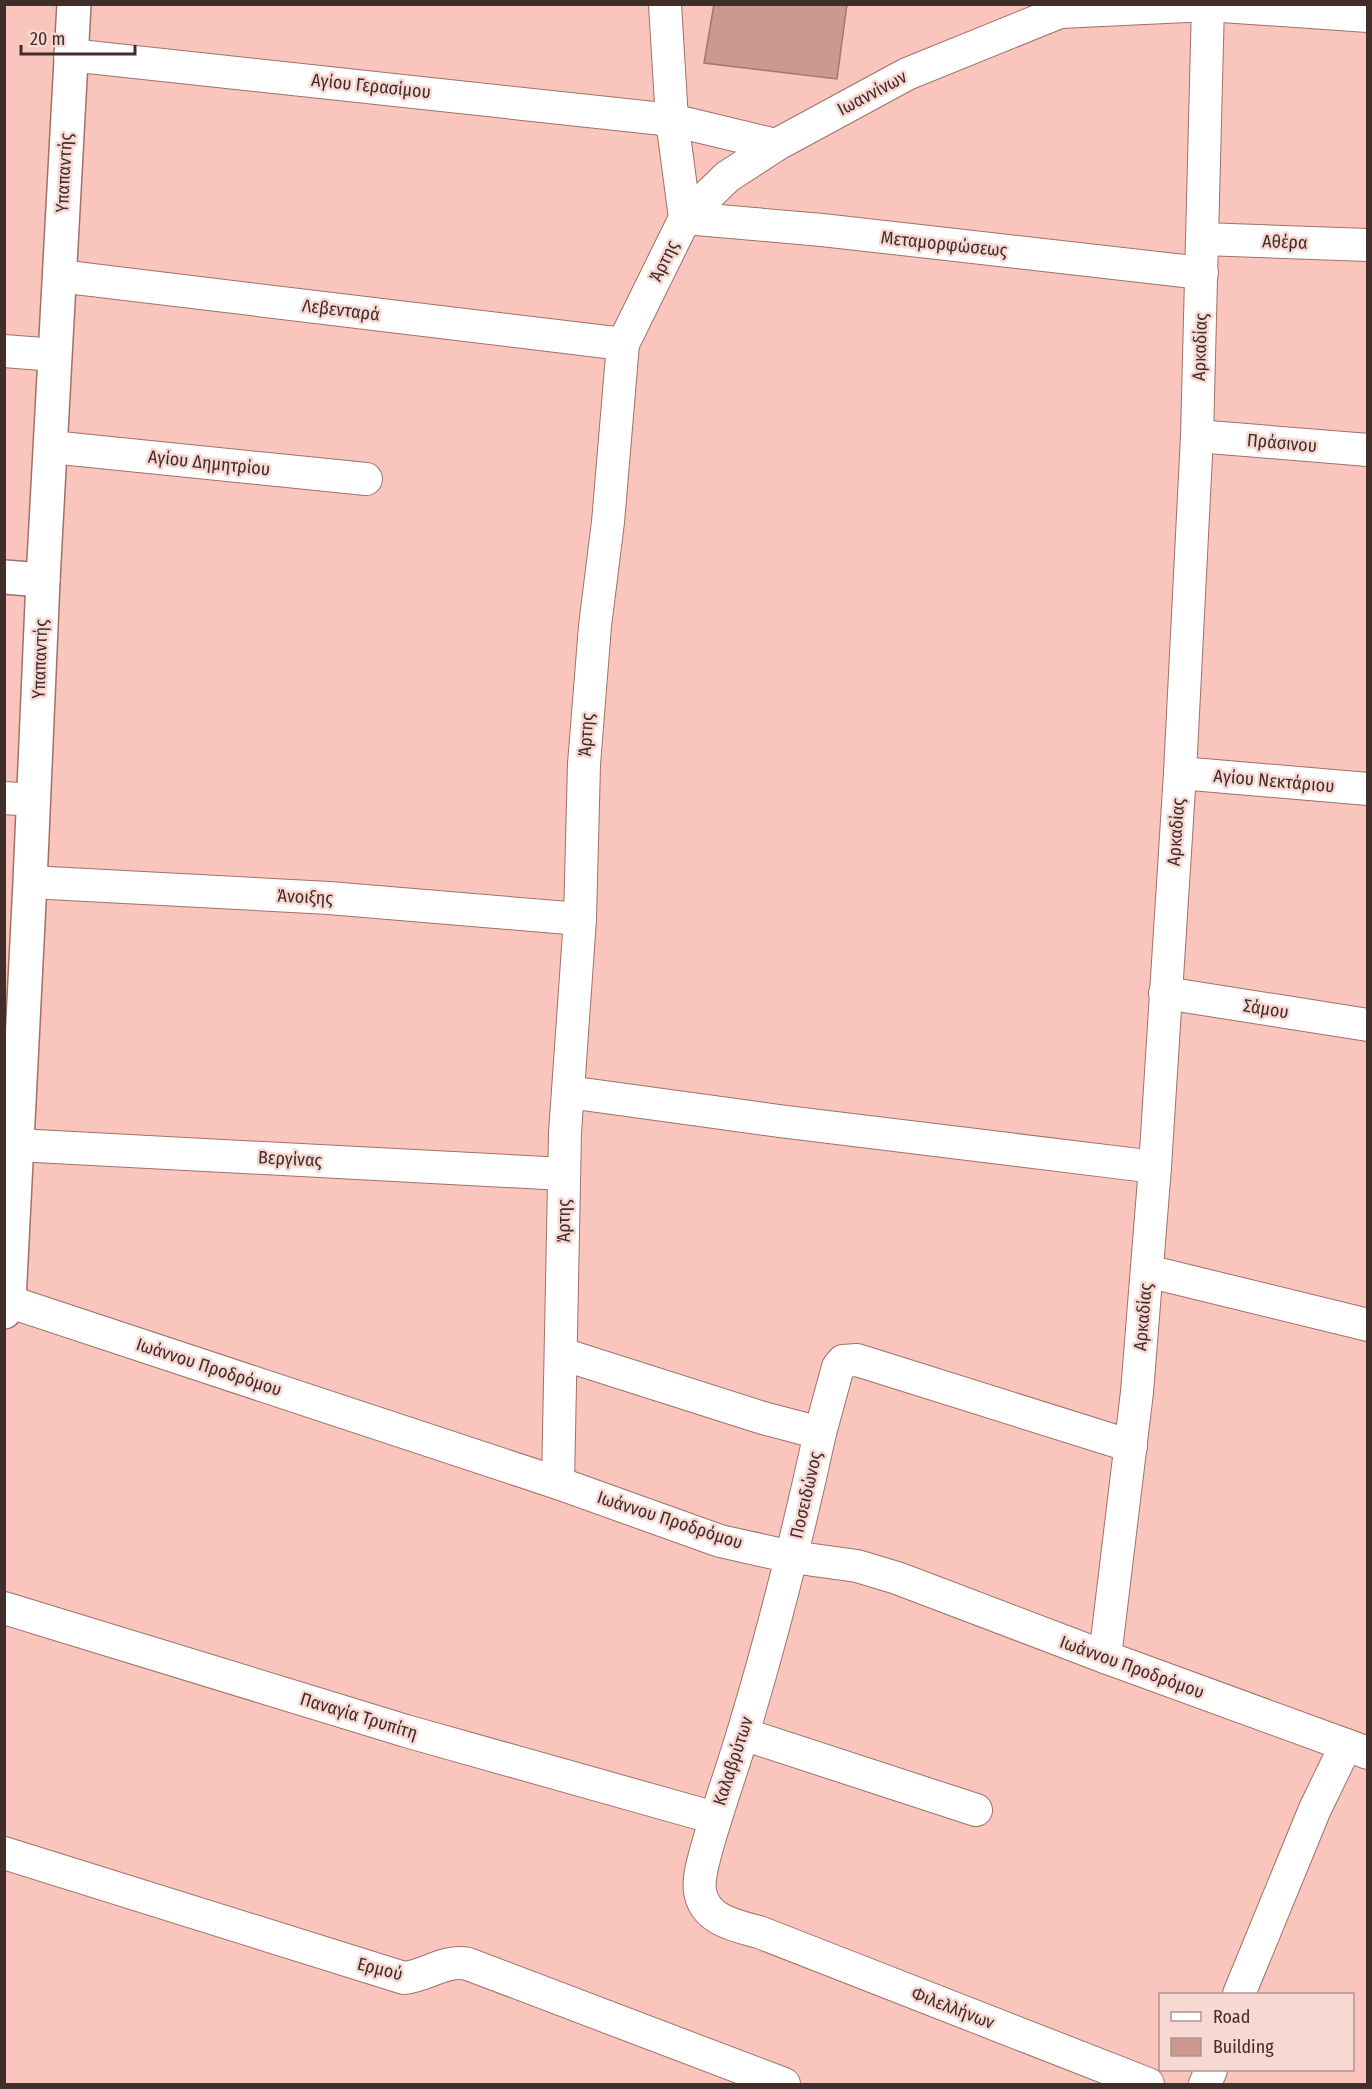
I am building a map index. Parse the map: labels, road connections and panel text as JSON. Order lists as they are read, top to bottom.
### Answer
{
  "streets": {
    "street": [
      "Αγίου Γερασίμου",
      "Ιωαννίνων",
      "Υπαπαντής",
      "Αθέρα",
      "Μεταμορφώσεως",
      "Άρτης",
      "Λεβενταρά",
      "Αρκαδίας",
      "Πράσινου",
      "Αγίου Δημητρίου",
      "Αγίου Νεκτάριου",
      "Άνοιξης",
      "Σάμου",
      "Βεργίνας",
      "Ιωάννου Προδρόμου",
      "Ποσειδώνος",
      "Παναγία Τρυπίτη",
      "Καλαβρύτων",
      "Ερμού",
      "Φιλελλήνων"
    ]
  },
  "crossings": [
    ["Αγίου Γερασίμου", "Υπαπαντής"],
    ["Αγίου Γερασίμου", "Άρτης"],
    ["Ιωαννίνων", "Μεταμορφώσεως"],
    ["Ιωαννίνων", "Άρτης"],
    ["Ιωαννίνων", "Αρκαδίας"],
    ["Υπαπαντής", "Λεβενταρά"],
    ["Υπαπαντής", "Αγίου Δημητρίου"],
    ["Υπαπαντής", "Άνοιξης"],
    ["Υπαπαντής", "Βεργίνας"],
    ["Υπαπαντής", "Ιωάννου Προδρόμου"],
    ["Αθέρα", "Αρκαδίας"],
    ["Μεταμορφώσεως", "Άρτης"],
    ["Μεταμορφώσεως", "Αρκαδίας"],
    ["Άρτης", "Λεβενταρά"],
    ["Άρτης", "Άνοιξης"],
    ["Άρτης", "Βεργίνας"],
    ["Άρτης", "Ιωάννου Προδρόμου"],
    ["Αρκαδίας", "Πράσινου"],
    ["Αρκαδίας", "Αγίου Νεκτάριου"],
    ["Αρκαδίας", "Σάμου"],
    ["Αρκαδίας", "Ιωάννου Προδρόμου"],
    ["Αρκαδίας", "Ποσειδώνος"],
    ["Ιωάννου Προδρόμου", "Ποσειδώνος"],
    ["Ιωάννου Προδρόμου", "Καλαβρύτων"],
    ["Ποσειδώνος", "Καλαβρύτων"],
    ["Παναγία Τρυπίτη", "Καλαβρύτων"],
    ["Καλαβρύτων", "Φιλελλήνων"]
  ],
  "legend": ["Road", "Building"],
  "scale_bar": "20 m"
}
